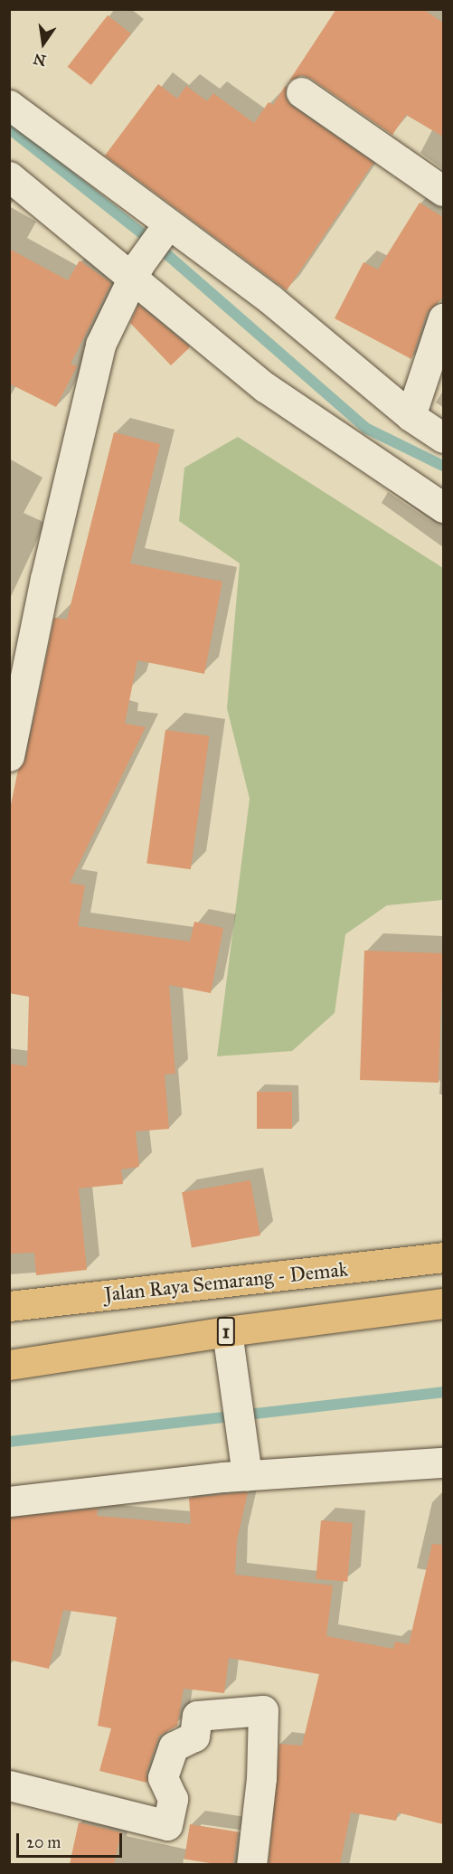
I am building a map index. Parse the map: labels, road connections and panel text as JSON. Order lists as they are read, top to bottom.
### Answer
{
  "streets": {
    "highway": ["Jalan Raya Semarang - Demak", "1"]
  },
  "scale_bar": "20 m",
  "north": "bottom"
}
